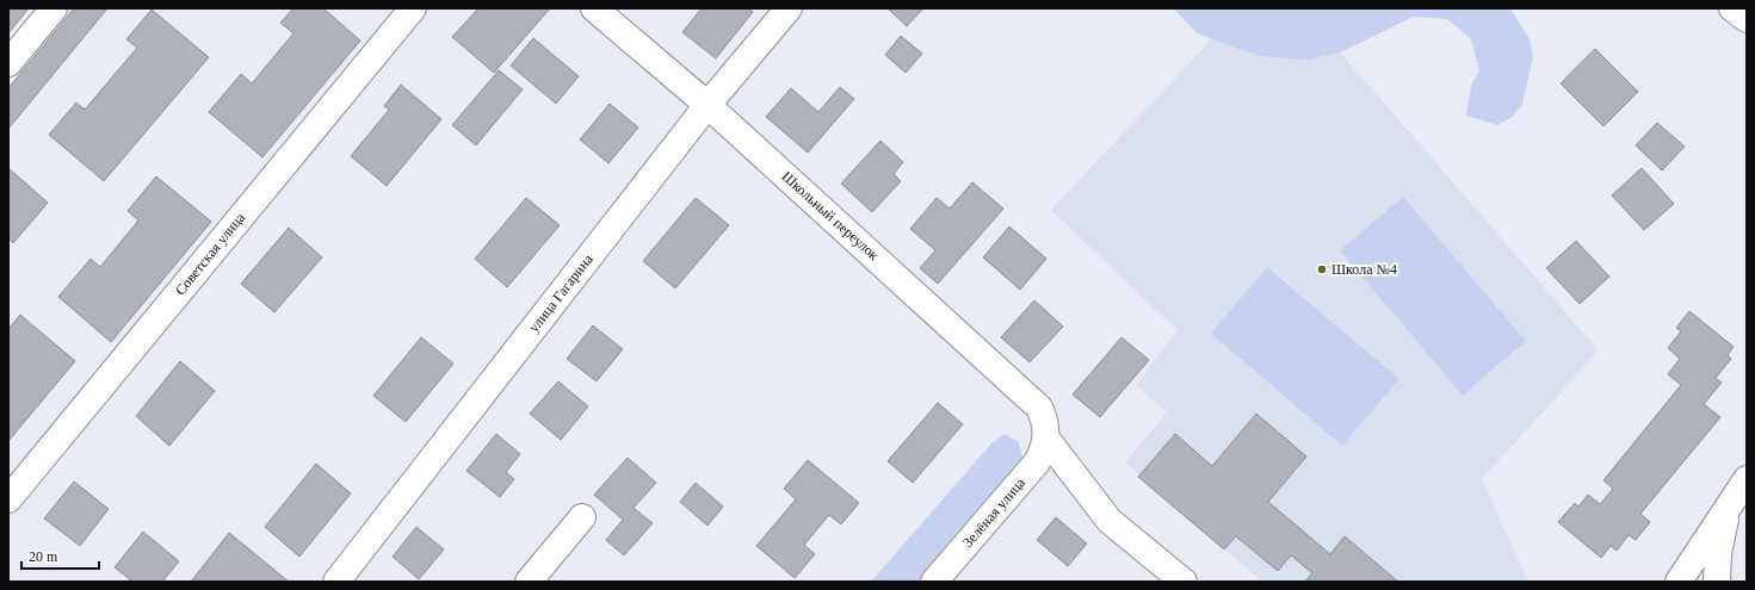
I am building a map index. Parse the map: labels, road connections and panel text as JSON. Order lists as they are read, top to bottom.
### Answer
{
  "streets": {
    "street": [
      "Школьный переулок",
      "Советская улица",
      "улица Гагарина",
      "Зелёная улица"
    ]
  },
  "crossings": [
    ["Школьный переулок", "улица Гагарина"],
    ["Школьный переулок", "Зелёная улица"]
  ],
  "places": ["Школа №4"],
  "scale_bar": "20 m"
}
